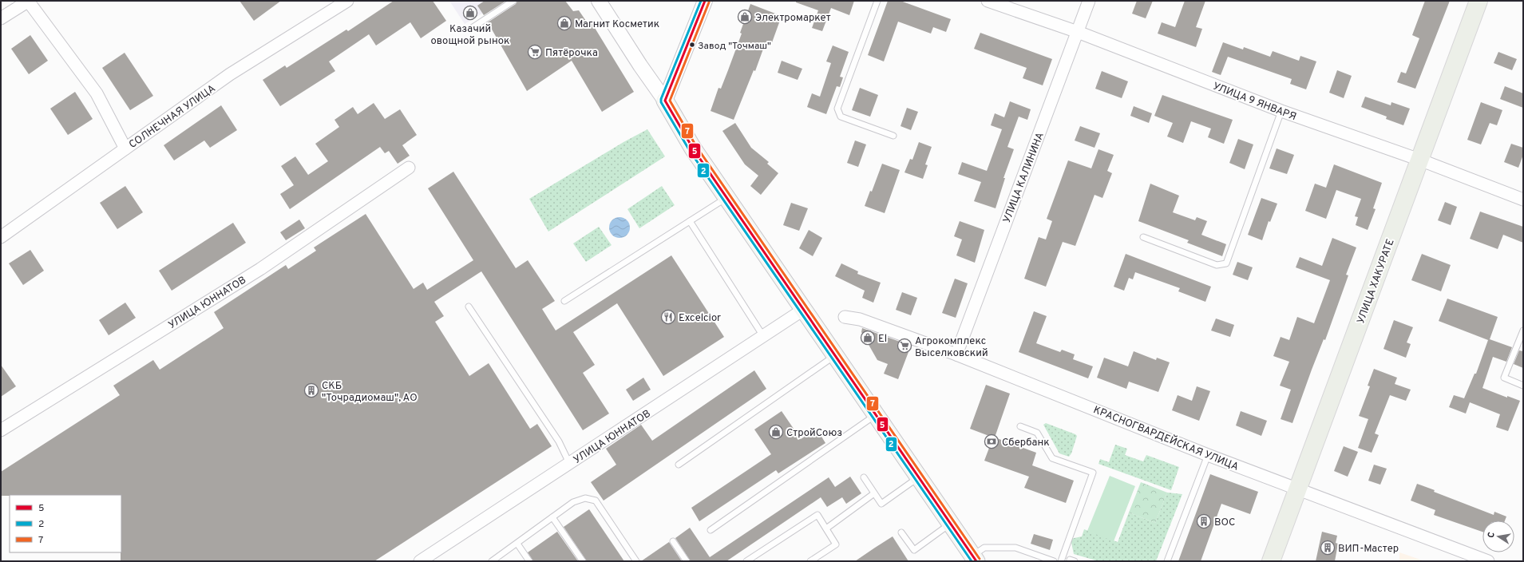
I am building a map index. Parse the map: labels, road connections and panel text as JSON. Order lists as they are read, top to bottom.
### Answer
{
  "streets": {
    "main road": ["УЛИЦА ХАКУРАТЕ"],
    "street": [
      "УЛИЦА 9 ЯНВАРЯ",
      "СОЛНЕЧНАЯ УЛИЦА",
      "УЛИЦА КАЛИНИНА",
      "УЛИЦА ЮННАТОВ",
      "КРАСНОГВАРДЕЙСКАЯ УЛИЦА"
    ]
  },
  "crossings": [
    ["УЛИЦА 9 ЯНВАРЯ", "УЛИЦА КАЛИНИНА"],
    ["УЛИЦА 9 ЯНВАРЯ", "УЛИЦА ХАКУРАТЕ"],
    ["УЛИЦА КАЛИНИНА", "КРАСНОГВАРДЕЙСКАЯ УЛИЦА"],
    ["УЛИЦА ХАКУРАТЕ", "КРАСНОГВАРДЕЙСКАЯ УЛИЦА"]
  ],
  "places": {
    "shop": [
      "Казачий овощной рынок",
      "Электромаркет",
      "Магнит Косметик",
      "El",
      "СтройСоюз"
    ],
    "other": ["Завод \"Точмаш\""],
    "supermarket": ["Пятёрочка", "Агрокомплекс Выселковский"],
    "restaurant": ["Excelcior"],
    "building": ["СКБ \"Точрадиомаш\", АО", "ВОС", "ВИП-Мастер"],
    "bank": ["Сбербанк"]
  },
  "lines": ["transit line 5", "transit line 2", "transit line 7"],
  "legend": ["5", "2", "7"],
  "north": "left"
}
